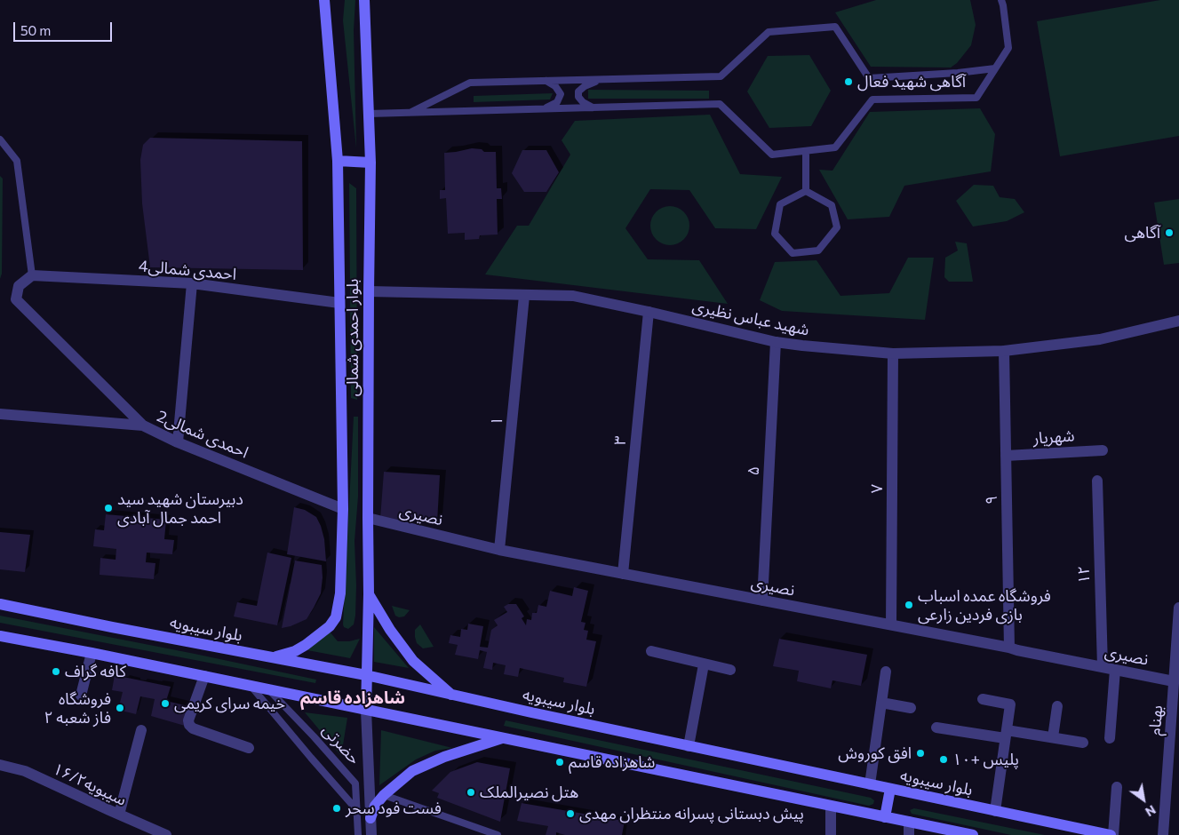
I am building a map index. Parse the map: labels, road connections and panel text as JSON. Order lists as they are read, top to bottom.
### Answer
{
  "streets": {
    "main road": ["بلوار احمدی شمالی", "بلوار سیبویه"],
    "street": [
      "4احمدی شمالی",
      "شهید عباس نظیری",
      "۱",
      "2احمدی شمالی",
      "شهریار",
      "۳",
      "۵",
      "۷",
      "۹",
      "نصیری",
      "۱۲",
      "بهنام",
      "حضرتی",
      "سیبویه۱۶/۲"
    ]
  },
  "crossings": [
    ["4احمدی شمالی", "بلوار احمدی شمالی"],
    ["4احمدی شمالی", "2احمدی شمالی"],
    ["شهید عباس نظیری", "بلوار احمدی شمالی"],
    ["شهید عباس نظیری", "۱"],
    ["شهید عباس نظیری", "۳"],
    ["شهید عباس نظیری", "۵"],
    ["شهید عباس نظیری", "۷"],
    ["شهید عباس نظیری", "۹"],
    ["بلوار احمدی شمالی", "2احمدی شمالی"],
    ["بلوار احمدی شمالی", "نصیری"],
    ["بلوار احمدی شمالی", "بلوار سیبویه"],
    ["بلوار احمدی شمالی", "حضرتی"],
    ["۱", "نصیری"],
    ["شهریار", "۹"],
    ["۳", "نصیری"],
    ["۵", "نصیری"],
    ["۷", "نصیری"],
    ["۹", "نصیری"],
    ["نصیری", "۱۲"],
    ["نصیری", "بهنام"]
  ],
  "districts": ["شاهزاده قاسم"],
  "places": [
    "آگاهی شهید فعال",
    "آگاهی",
    "دبیرستان شهید سید احمد جمال آبادی",
    "فروشگاه عمده اسباب بازی فردین زارعی",
    "کافه گراف",
    "خیمه سرای کریمی",
    "فروشگاه فاز شعبه ۲",
    "افق کوروش",
    "پلیس +۱۰",
    "شاهزاده قاسم",
    "هتل نصیرالملک",
    "فست فود سحر",
    "پیش دبستانی پسرانه منتظران مهدی"
  ],
  "scale_bar": "50 m",
  "north": "bottom right"
}
